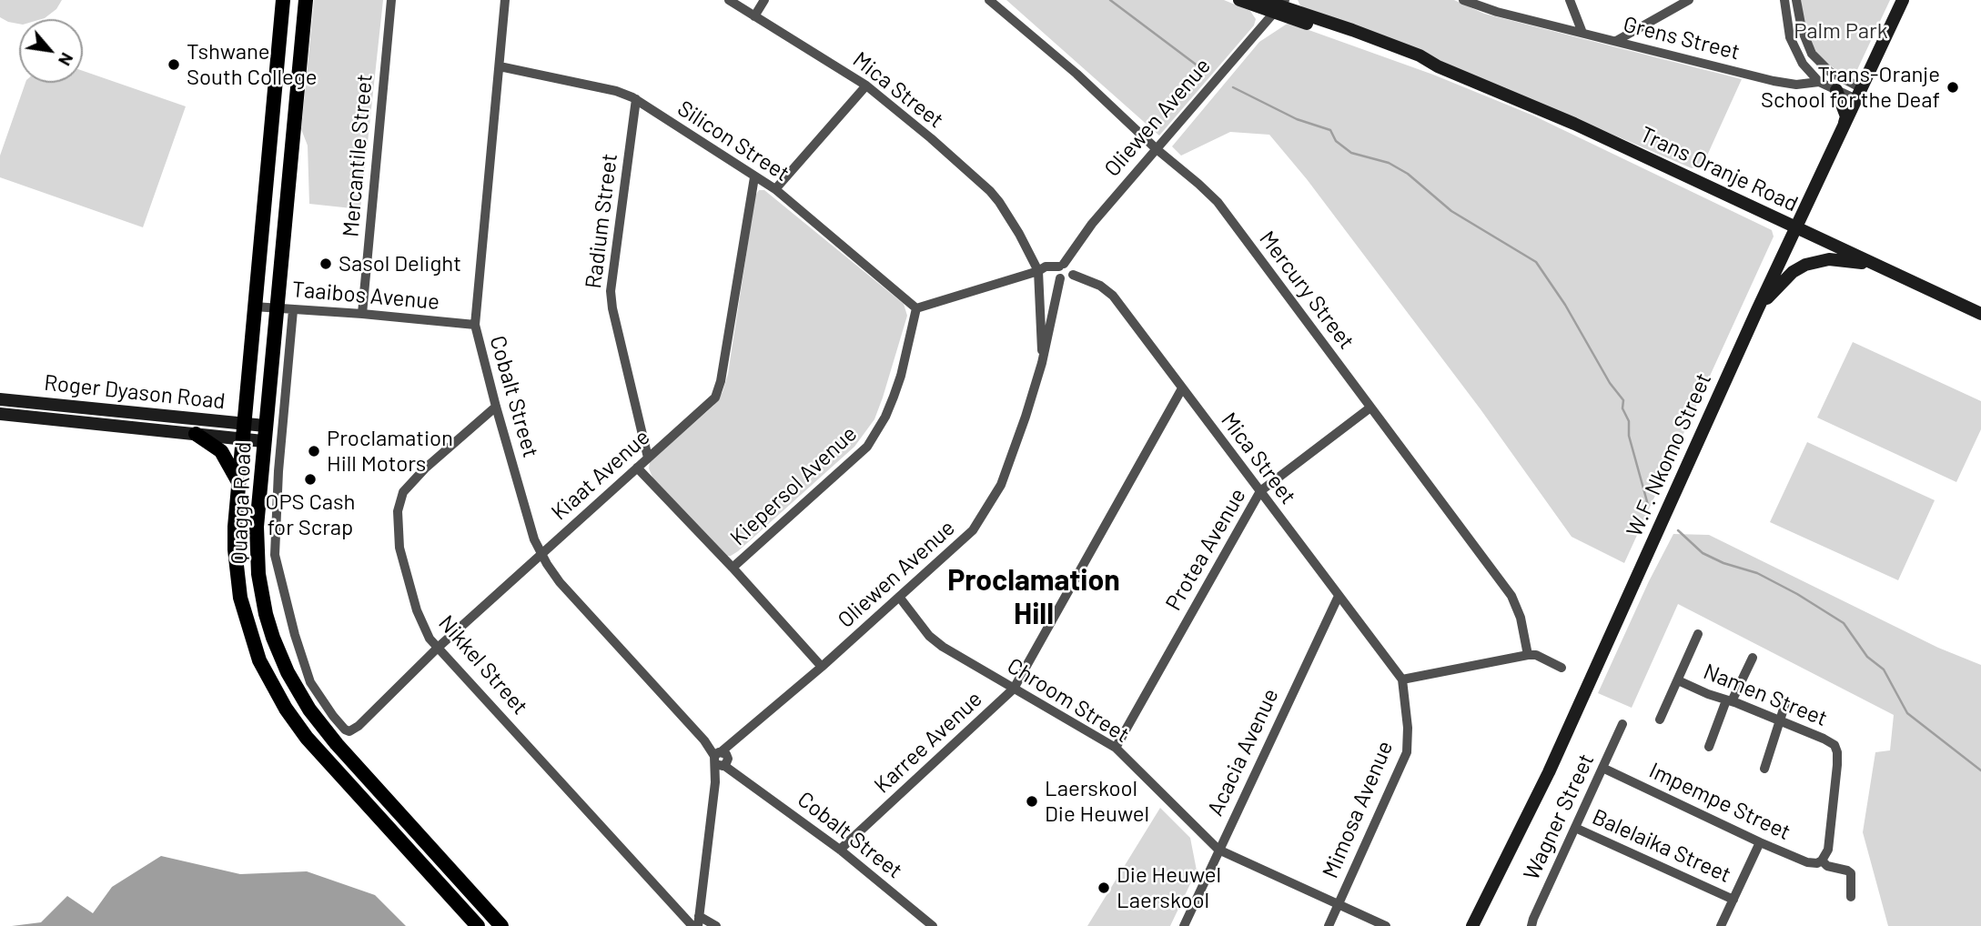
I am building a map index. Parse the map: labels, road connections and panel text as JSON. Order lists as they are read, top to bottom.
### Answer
{
  "streets": {
    "main road": [
      "Trans Oranje Road",
      "Roger Dyason Road",
      "W.F. Nkomo Street",
      "Quagga Road"
    ],
    "street": [
      "Grens Street",
      "Mica Street",
      "Oliewen Avenue",
      "Silicon Street",
      "Mercantile Street",
      "Radium Street",
      "Mercury Street",
      "Taaibos Avenue",
      "Cobalt Street",
      "Kiaat Avenue",
      "Kiepersol Avenue",
      "Protea Avenue",
      "Nikkel Street",
      "Namen Street",
      "Chroom Street",
      "Karree Avenue",
      "Acacia Avenue",
      "Impempe Street",
      "Mimosa Avenue",
      "Wagner Street",
      "Balelaika Street"
    ]
  },
  "crossings": [
    ["Mica Street", "Oliewen Avenue"],
    ["Mica Street", "Protea Avenue"],
    ["Mica Street", "Karree Avenue"],
    ["Mica Street", "Acacia Avenue"],
    ["Mica Street", "Mimosa Avenue"],
    ["Oliewen Avenue", "Trans Oranje Road"],
    ["Oliewen Avenue", "Mercury Street"],
    ["Oliewen Avenue", "Cobalt Street"],
    ["Oliewen Avenue", "Chroom Street"],
    ["Silicon Street", "Radium Street"],
    ["Silicon Street", "Cobalt Street"],
    ["Silicon Street", "Kiaat Avenue"],
    ["Silicon Street", "Kiepersol Avenue"],
    ["Mercantile Street", "Taaibos Avenue"],
    ["Trans Oranje Road", "W.F. Nkomo Street"],
    ["Radium Street", "Kiaat Avenue"],
    ["Mercury Street", "Protea Avenue"],
    ["Taaibos Avenue", "Cobalt Street"],
    ["Taaibos Avenue", "Kiaat Avenue"],
    ["Taaibos Avenue", "Quagga Road"],
    ["Roger Dyason Road", "Quagga Road"],
    ["Cobalt Street", "Kiaat Avenue"],
    ["Cobalt Street", "Nikkel Street"],
    ["Cobalt Street", "Karree Avenue"],
    ["Kiaat Avenue", "Nikkel Street"],
    ["Protea Avenue", "Chroom Street"],
    ["Namen Street", "Impempe Street"],
    ["Chroom Street", "Karree Avenue"],
    ["Chroom Street", "Acacia Avenue"],
    ["Chroom Street", "Mimosa Avenue"],
    ["Impempe Street", "Wagner Street"],
    ["Wagner Street", "Balelaika Street"]
  ],
  "districts": ["Proclamation Hill"],
  "parks": ["Palm Park"],
  "places": [
    "Tshwane South College",
    "Trans-Oranje School for the Deaf",
    "Sasol Delight",
    "Proclamation Hill Motors",
    "OPS Cash for Scrap",
    "Laerskool Die Heuwel",
    "Die Heuwel Laerskool"
  ],
  "north": "bottom right"
}
